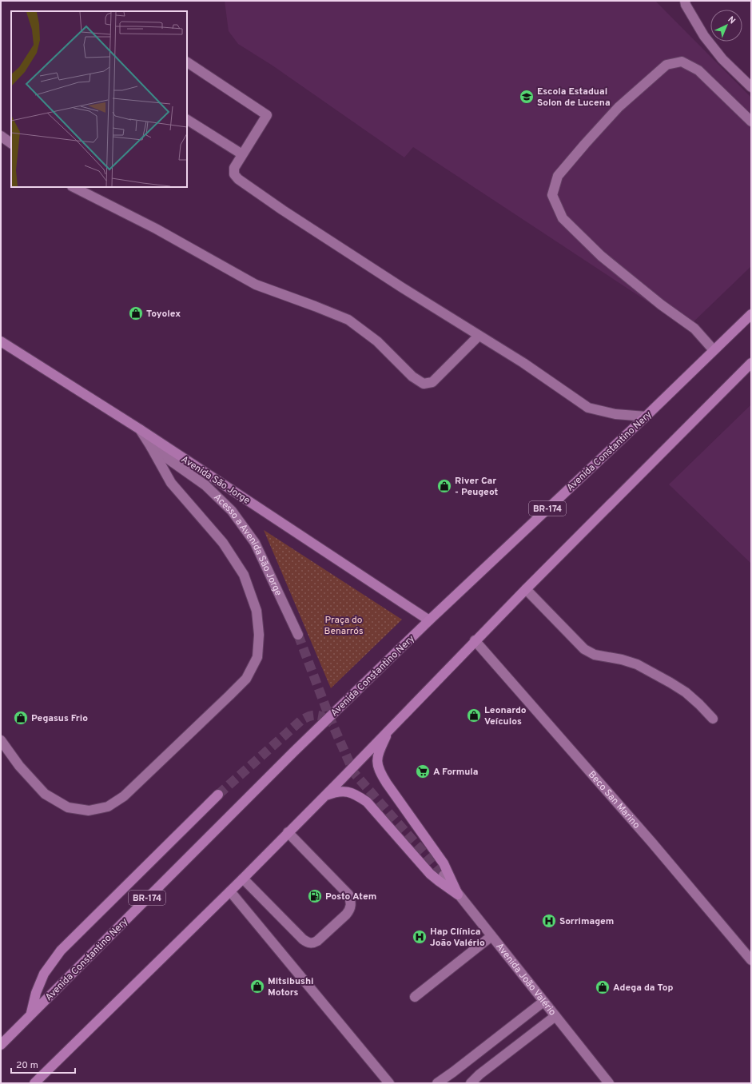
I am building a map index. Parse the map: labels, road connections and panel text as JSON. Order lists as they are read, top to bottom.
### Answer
{
  "streets": {
    "highway": ["Avenida Constantino Nery", "BR-174"],
    "main road": ["Avenida São Jorge"],
    "street": ["Acesso a Avenida São Jorge", "Beco San Marino", "Avenida João Valério"]
  },
  "crossings": [
    ["Avenida Constantino Nery", "Avenida São Jorge"],
    ["Avenida São Jorge", "Acesso a Avenida São Jorge"]
  ],
  "parks": ["Praça do Benarrós"],
  "places": {
    "school or university": ["Escola Estadual Solon de Lucena"],
    "shop": [
      "Toyolex",
      "River Car - Peugeot",
      "Leonardo Veículos",
      "Pegasus Frio",
      "Mitsibushi Motors",
      "Adega da Top"
    ],
    "supermarket": ["A Formula"],
    "fuel station": ["Posto Atem"],
    "hospital": ["Sorrimagem", "Hap Clínica João Valério"]
  },
  "scale_bar": "20 m",
  "north": "top right"
}
